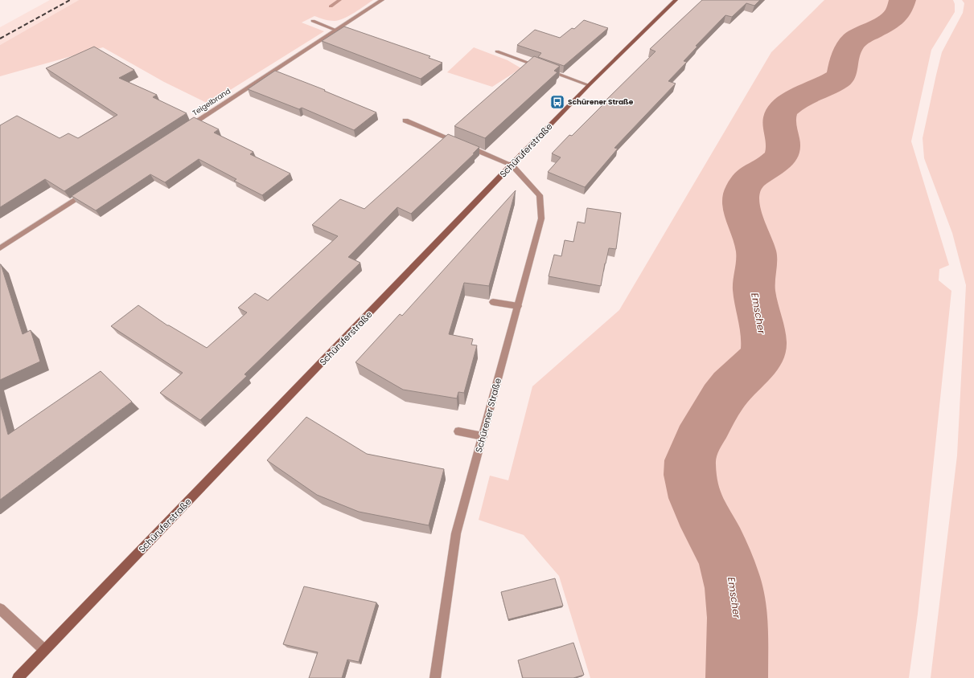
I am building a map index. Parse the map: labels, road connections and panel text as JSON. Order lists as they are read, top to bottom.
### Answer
{
  "streets": {
    "main road": ["Schüruferstraße"],
    "street": ["Teigelbrand", "Schürener Straße"]
  },
  "crossings": [
    ["Schüruferstraße", "Schürener Straße"]
  ],
  "water": ["Emscher"],
  "places": {
    "bus stop": ["Schürener Straße"]
  }
}
